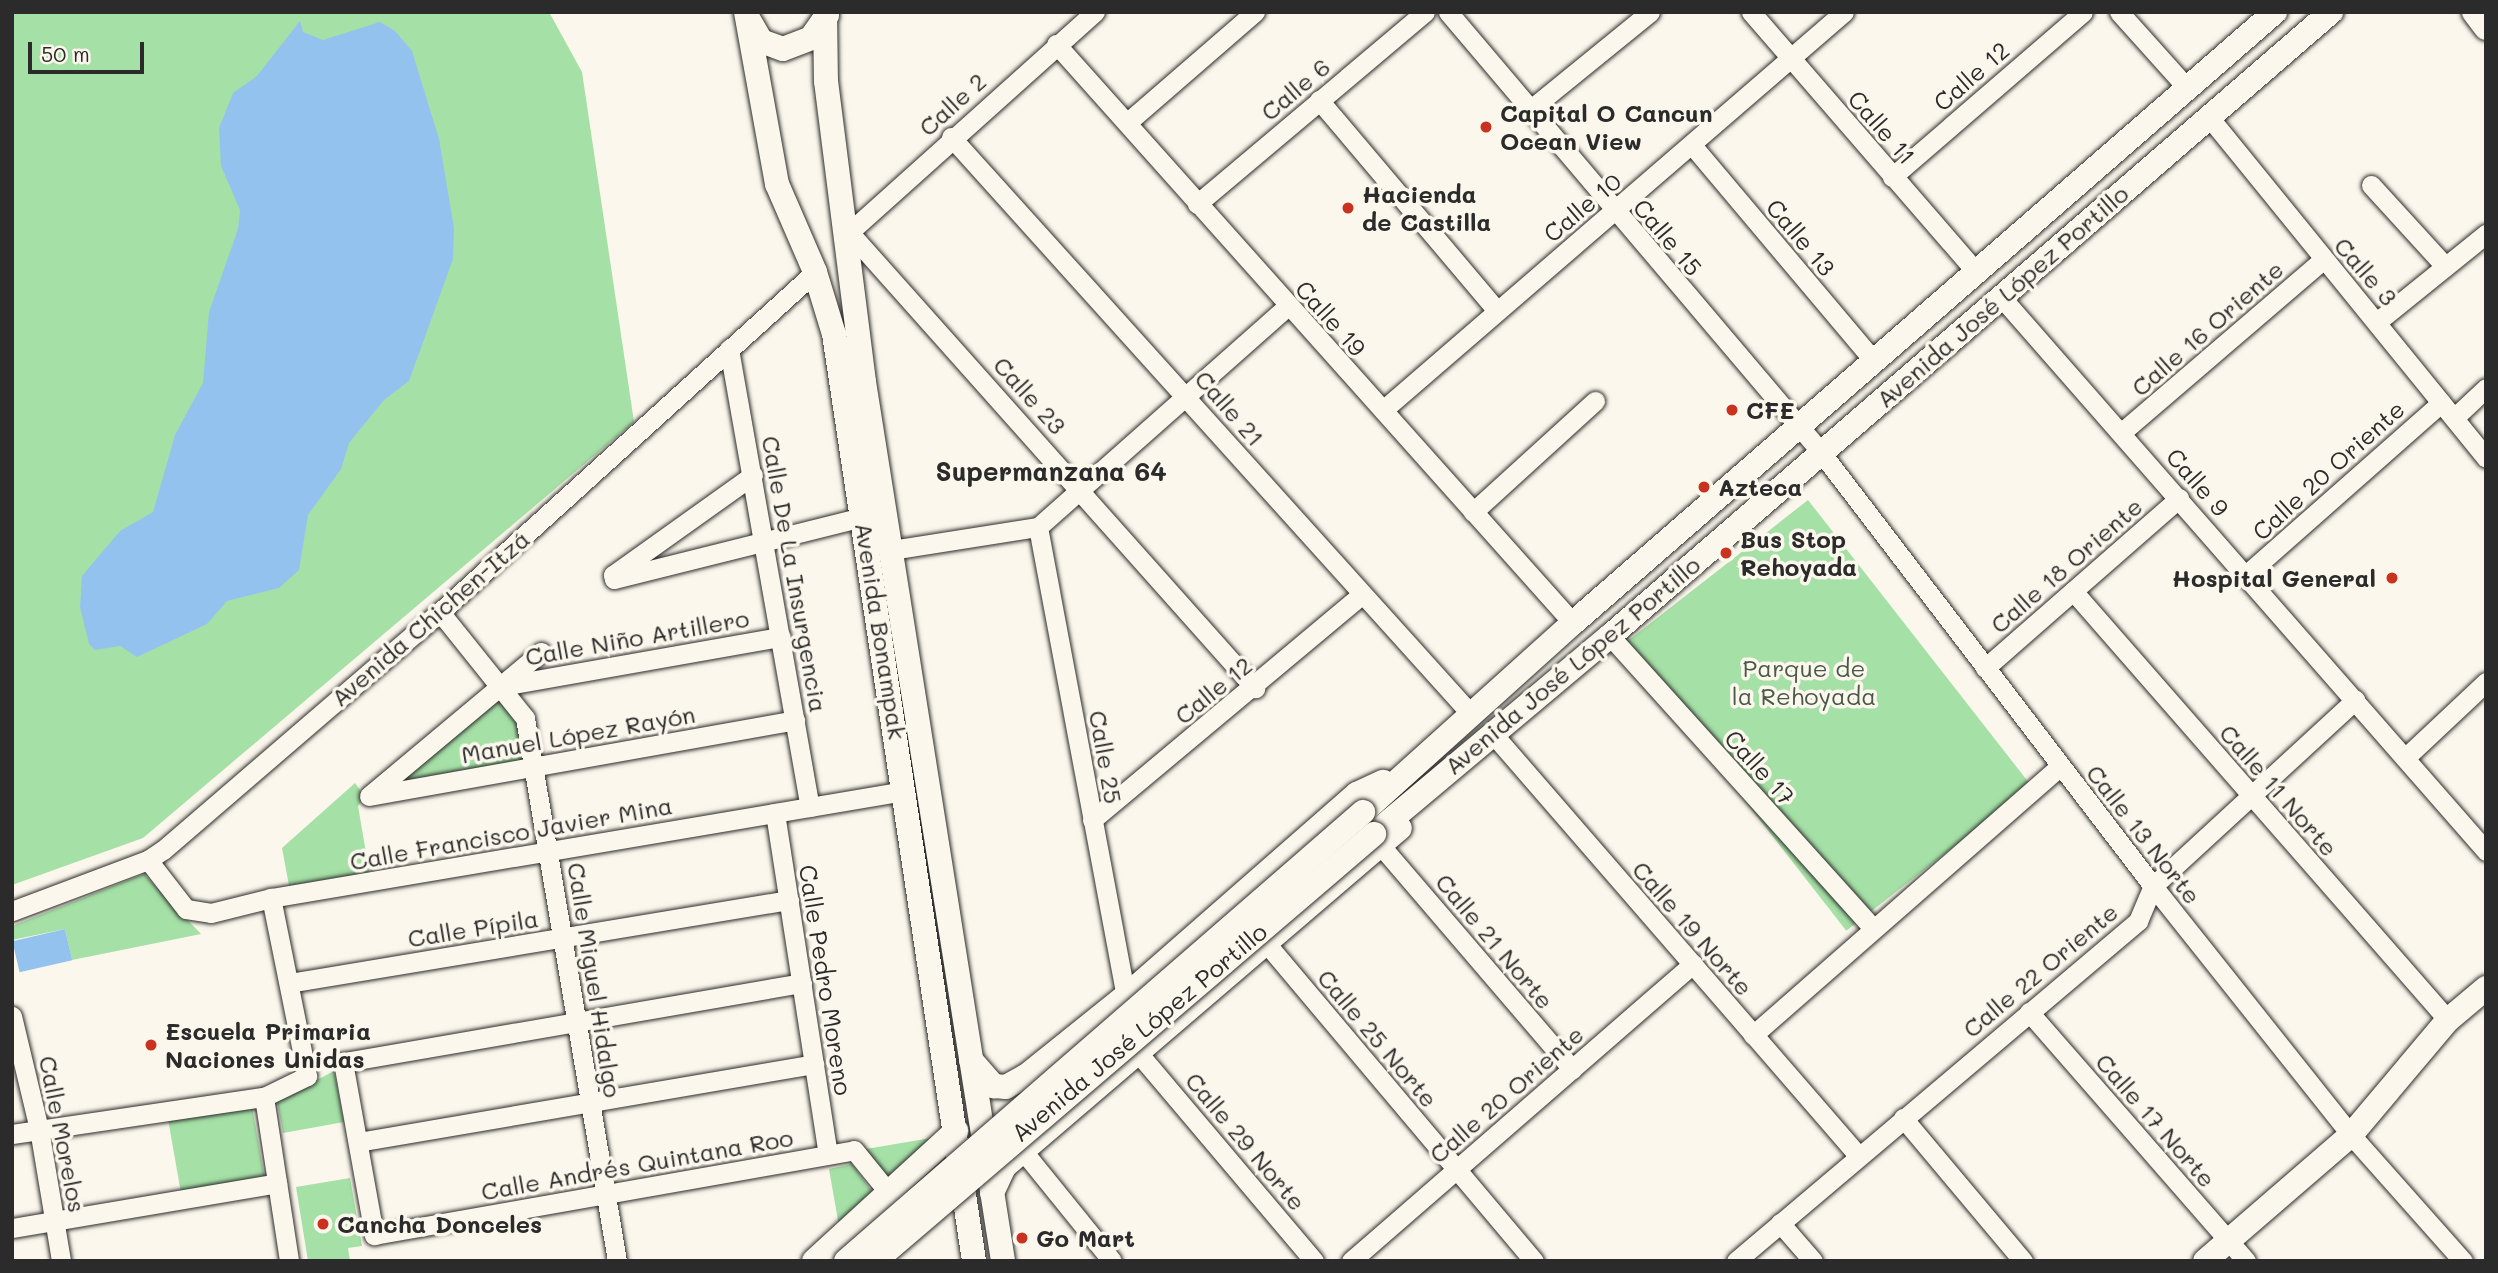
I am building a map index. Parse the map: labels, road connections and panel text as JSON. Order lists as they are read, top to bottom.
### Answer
{
  "streets": {
    "main road": ["Avenida José López Portillo", "Avenida Bonampak"],
    "street": [
      "Calle 12",
      "Calle 6",
      "Calle 2",
      "Calle 11",
      "Calle 10",
      "Calle 15",
      "Calle 13",
      "Calle 3",
      "Calle 19",
      "Calle 16 Oriente",
      "Calle 23",
      "Calle 21",
      "Calle 20 Oriente",
      "Calle 9",
      "Calle 18 Oriente",
      "Calle De La Insurgencia",
      "Avenida Chichen-Itzá",
      "Calle Niño Artillero",
      "Manuel López Rayón",
      "Calle 25",
      "Calle 17",
      "Calle 11 Norte",
      "Calle Francisco Javier Mina",
      "Calle 13 Norte",
      "Calle Pípila",
      "Calle 19 Norte",
      "Calle 21 Norte",
      "Calle 22 Oriente",
      "Calle Miguel Hidalgo",
      "Calle Pedro Moreno",
      "Calle 25 Norte",
      "Calle 17 Norte",
      "Calle Morelos",
      "Calle 29 Norte",
      "Calle Andrés Quintana Roo"
    ]
  },
  "crossings": [
    ["Calle 12", "Calle 11"],
    ["Calle 12", "Calle 23"],
    ["Calle 12", "Calle 21"],
    ["Calle 12", "Calle 25"],
    ["Calle 6", "Calle 19"],
    ["Calle 2", "Calle 19"],
    ["Calle 2", "Calle 23"],
    ["Calle 2", "Calle 21"],
    ["Calle 2", "Avenida Bonampak"],
    ["Calle 11", "Calle 10"],
    ["Calle 11", "Avenida José López Portillo"],
    ["Calle 10", "Calle 15"],
    ["Calle 10", "Calle 13"],
    ["Calle 10", "Calle 19"],
    ["Calle 15", "Avenida José López Portillo"],
    ["Calle 15", "Calle 13 Norte"],
    ["Calle 13", "Avenida José López Portillo"],
    ["Calle 3", "Avenida José López Portillo"],
    ["Calle 3", "Calle 16 Oriente"],
    ["Calle 3", "Calle 20 Oriente"],
    ["Avenida José López Portillo", "Calle 19"],
    ["Avenida José López Portillo", "Calle 21"],
    ["Avenida José López Portillo", "Calle 9"],
    ["Avenida José López Portillo", "Calle 17"],
    ["Avenida José López Portillo", "Calle 13 Norte"],
    ["Avenida José López Portillo", "Calle 19 Norte"],
    ["Avenida José López Portillo", "Calle 21 Norte"],
    ["Calle 16 Oriente", "Calle 9"],
    ["Calle 23", "Avenida Bonampak"],
    ["Calle 20 Oriente", "Calle 9"],
    ["Calle 20 Oriente", "Calle 19 Norte"],
    ["Calle 20 Oriente", "Calle 21 Norte"],
    ["Calle 20 Oriente", "Calle 25 Norte"],
    ["Calle 9", "Calle 18 Oriente"],
    ["Calle 9", "Calle 22 Oriente"],
    ["Calle 18 Oriente", "Calle 11 Norte"],
    ["Calle 18 Oriente", "Calle 13 Norte"],
    ["Calle De La Insurgencia", "Avenida Chichen-Itzá"],
    ["Calle De La Insurgencia", "Calle Niño Artillero"],
    ["Calle De La Insurgencia", "Manuel López Rayón"],
    ["Calle De La Insurgencia", "Calle Francisco Javier Mina"],
    ["Avenida Chichen-Itzá", "Avenida Bonampak"],
    ["Avenida Chichen-Itzá", "Calle Francisco Javier Mina"],
    ["Avenida Chichen-Itzá", "Calle Miguel Hidalgo"],
    ["Avenida Bonampak", "Calle Francisco Javier Mina"],
    ["Calle Niño Artillero", "Manuel López Rayón"],
    ["Calle Niño Artillero", "Calle Miguel Hidalgo"],
    ["Manuel López Rayón", "Calle Miguel Hidalgo"],
    ["Calle 11 Norte", "Calle 22 Oriente"],
    ["Calle Francisco Javier Mina", "Calle Miguel Hidalgo"],
    ["Calle Francisco Javier Mina", "Calle Pedro Moreno"],
    ["Calle 13 Norte", "Calle 22 Oriente"],
    ["Calle Pípila", "Calle Miguel Hidalgo"],
    ["Calle Pípila", "Calle Pedro Moreno"],
    ["Calle 19 Norte", "Calle 22 Oriente"],
    ["Calle 22 Oriente", "Calle 17 Norte"],
    ["Calle Miguel Hidalgo", "Calle Andrés Quintana Roo"],
    ["Calle Pedro Moreno", "Calle Andrés Quintana Roo"]
  ],
  "districts": ["Supermanzana 64"],
  "parks": ["Parque de la Rehoyada"],
  "places": [
    "Capital O Cancun Ocean View",
    "Hacienda de Castilla",
    "CFE",
    "Azteca",
    "Bus Stop Rehoyada",
    "Hospital General",
    "Escuela Primaria Naciones Unidas",
    "Cancha Donceles",
    "Go Mart"
  ],
  "scale_bar": "50 m"
}
